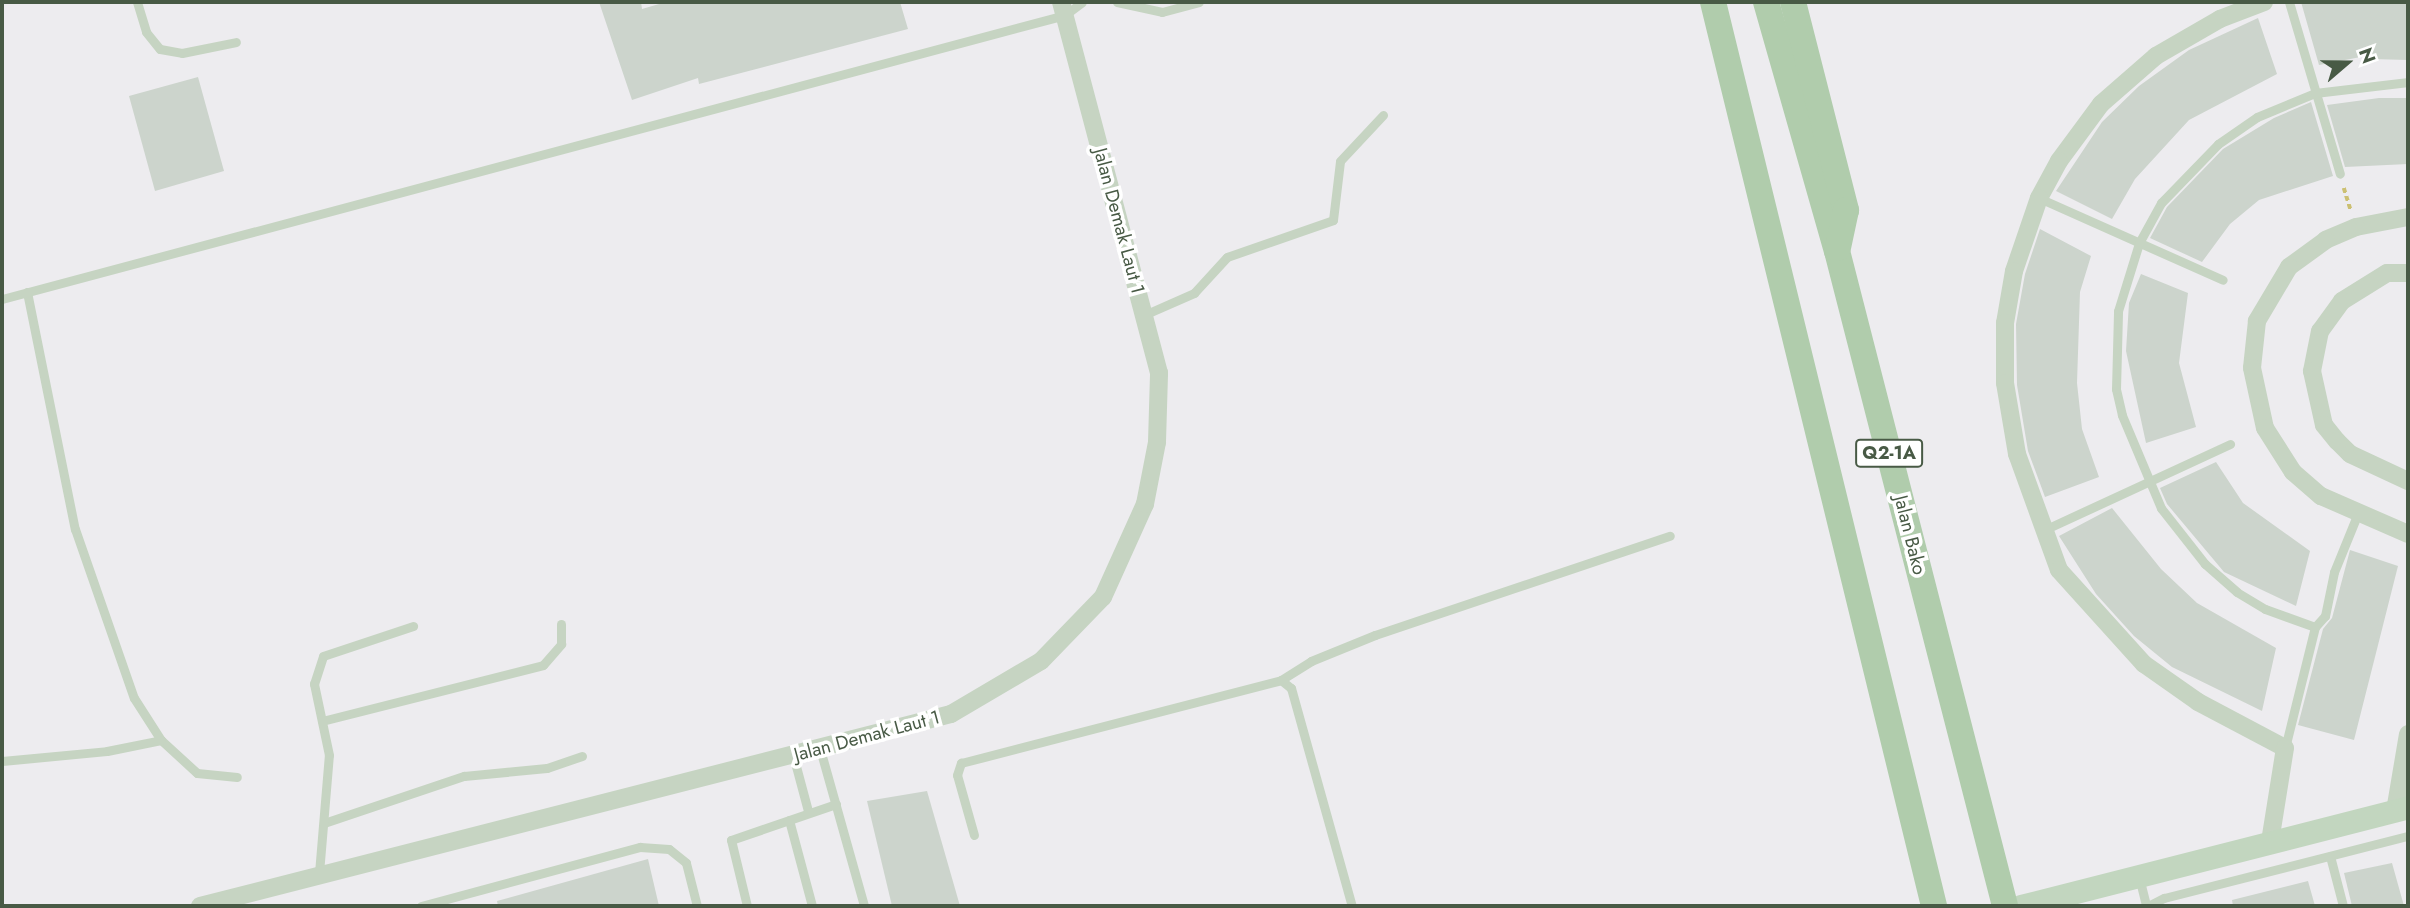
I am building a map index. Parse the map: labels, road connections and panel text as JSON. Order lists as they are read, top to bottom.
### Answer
{
  "streets": {
    "main road": ["Q2-1A", "Jalan Bako"],
    "street": ["Jalan Demak Laut 1"]
  },
  "north": "right"
}
